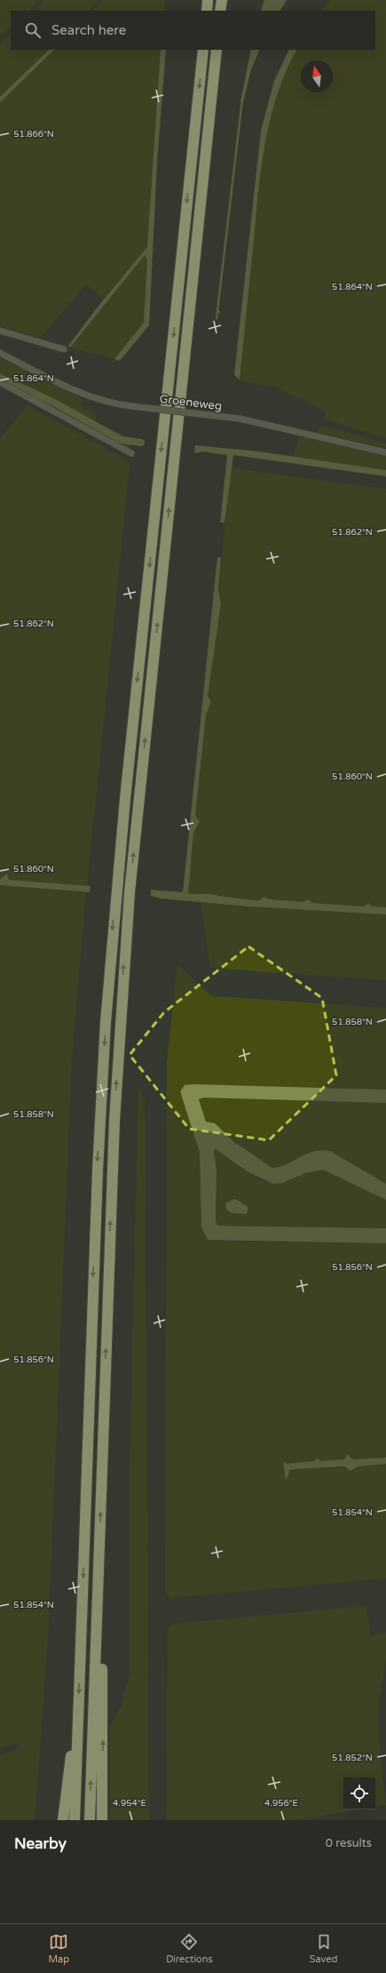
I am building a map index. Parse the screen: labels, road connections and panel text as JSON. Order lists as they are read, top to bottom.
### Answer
{
  "streets": {
    "street": ["Groeneweg"]
  },
  "north": "top",
  "page": {
    "search": "Search here",
    "heading": ["Nearby", "0 results"],
    "nav": ["Map", "Directions", "Saved"]
  },
  "coordinates": [
    "51.866°N",
    "51.864°N",
    "51.862°N",
    "51.860°N",
    "51.858°N",
    "51.856°N",
    "51.854°N",
    "51.852°N",
    "4.954°E",
    "4.956°E"
  ]
}
